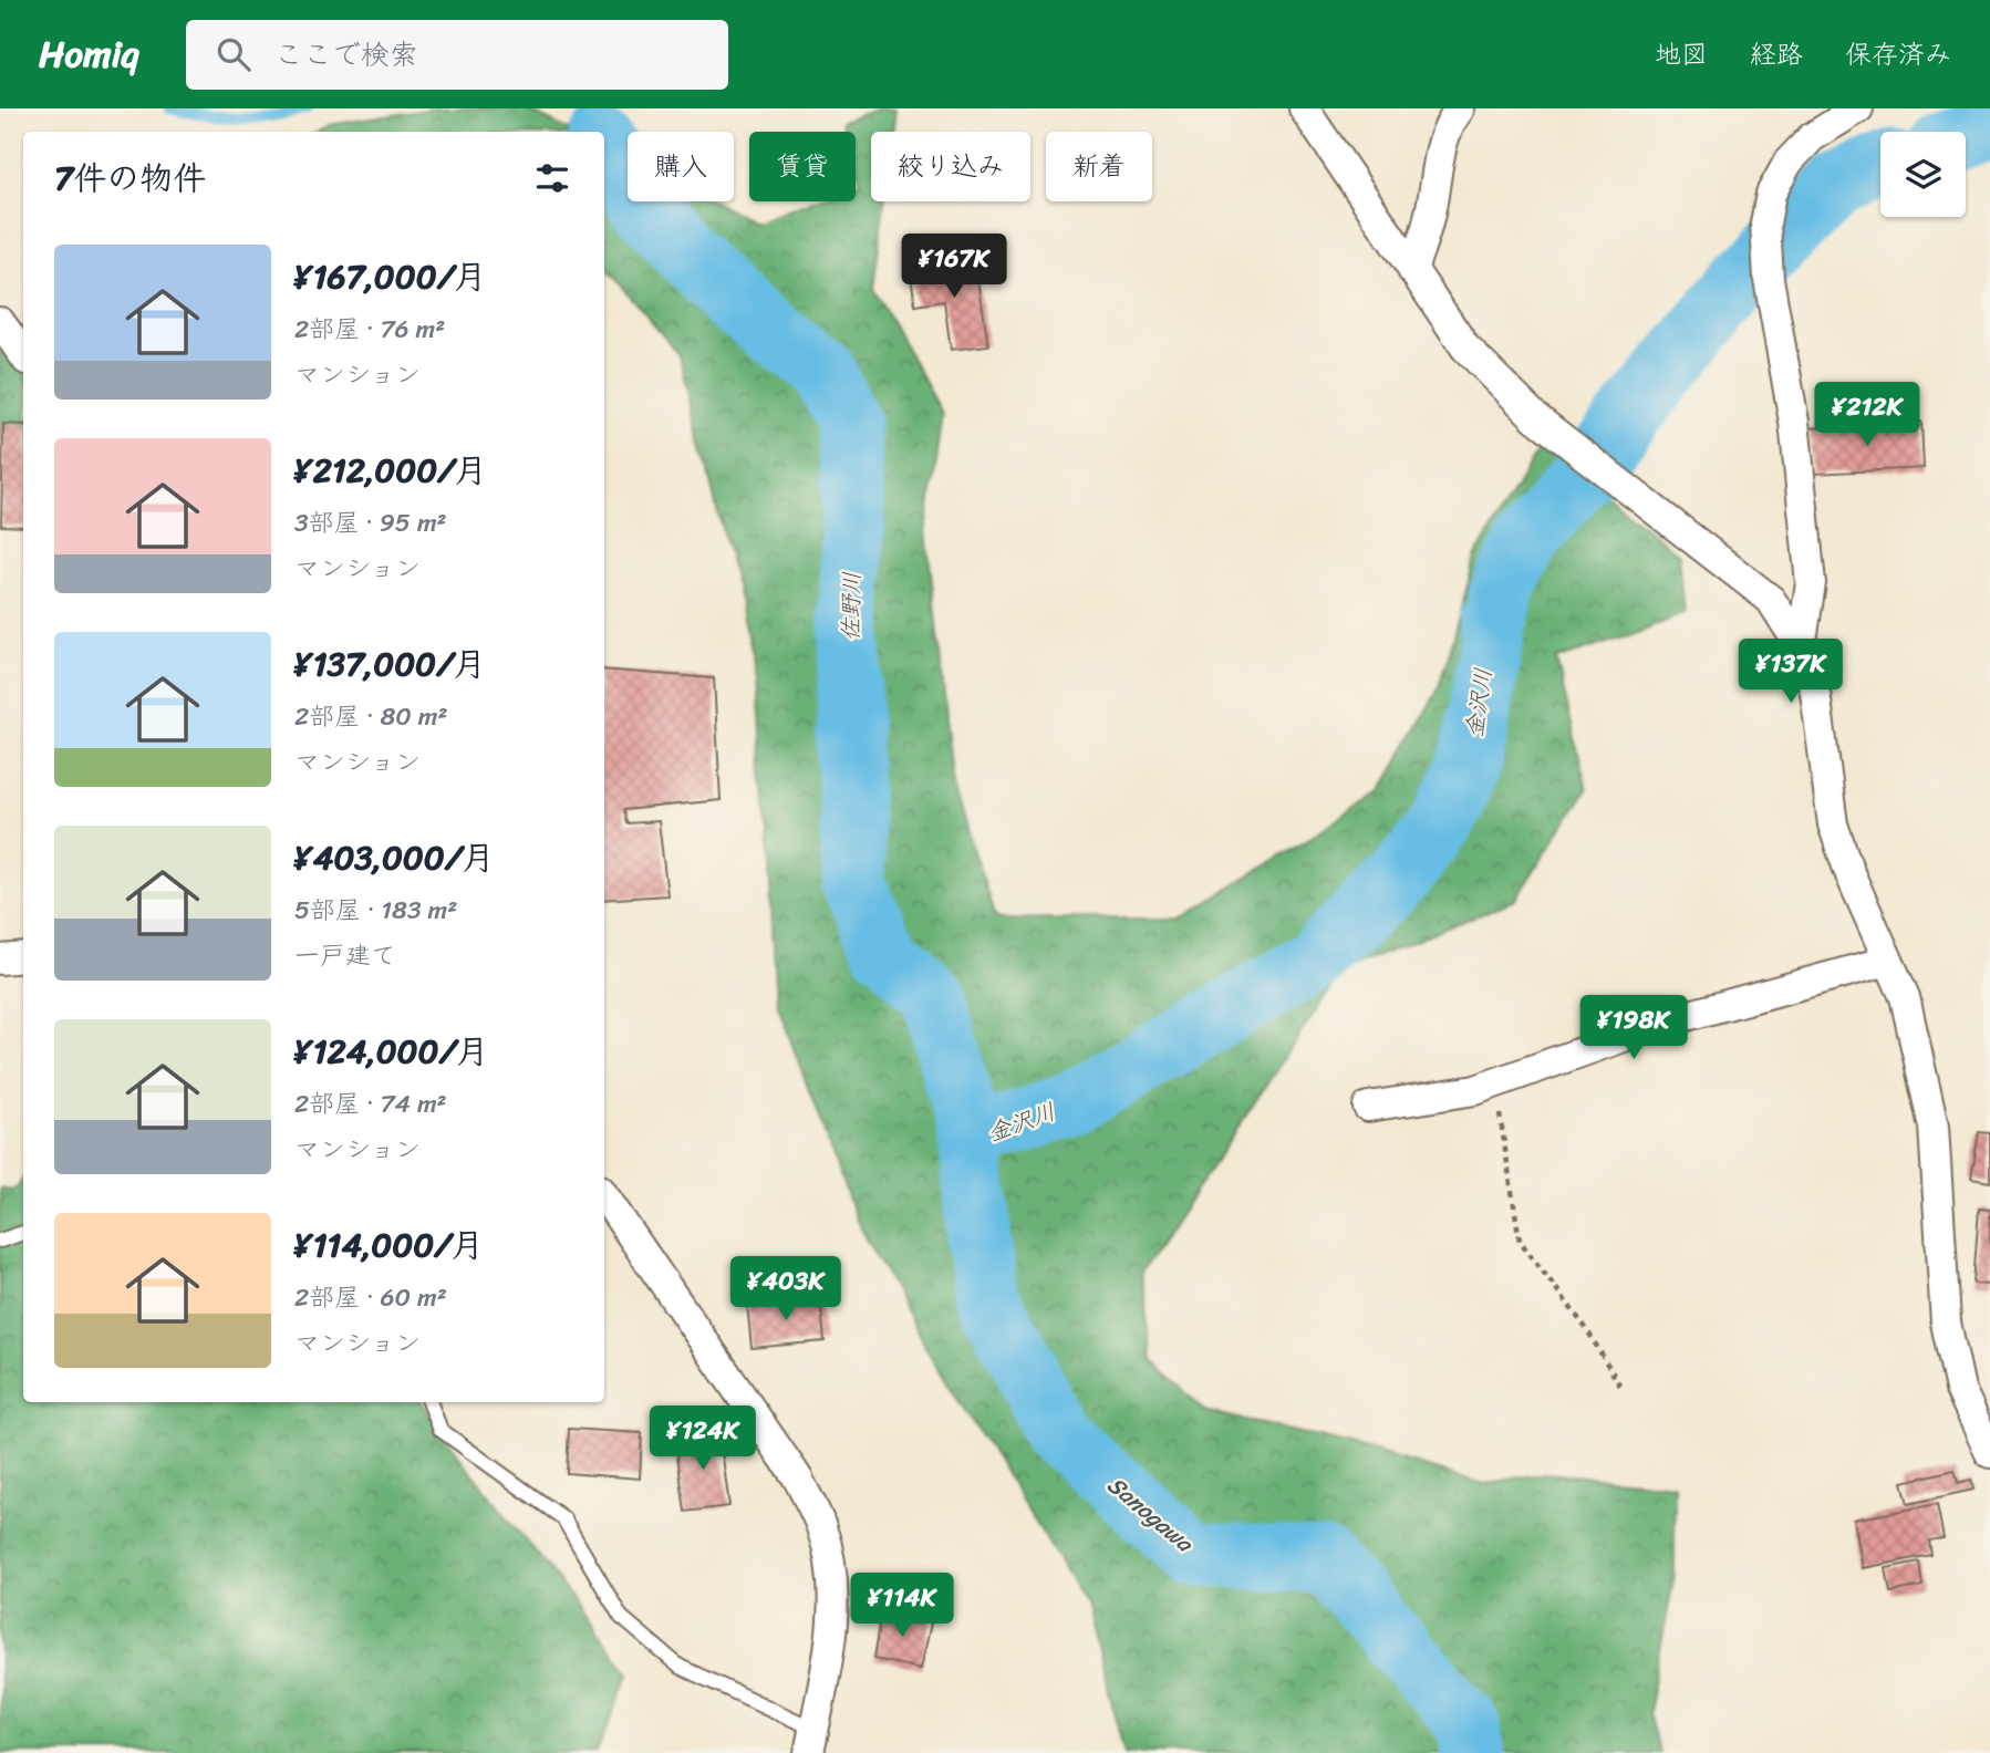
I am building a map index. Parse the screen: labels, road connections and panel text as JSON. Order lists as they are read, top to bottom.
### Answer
{
  "water": ["佐野川", "金沢川", "Sanogawa"],
  "page": {
    "header": "Homiq",
    "search": "ここで検索",
    "nav": ["地図", "経路", "保存済み"],
    "chip": [
      "購入",
      "賃貸",
      "絞り込み",
      "新着"
    ],
    "heading": "7件の物件",
    "list": [
      {
        "name": "¥167,000/月",
        "note": "2部屋 · 76 m² · マンション"
      },
      {
        "name": "¥212,000/月",
        "note": "3部屋 · 95 m² · マンション"
      },
      {
        "name": "¥137,000/月",
        "note": "2部屋 · 80 m² · マンション"
      },
      {
        "name": "¥403,000/月",
        "note": "5部屋 · 183 m² · 一戸建て"
      },
      {
        "name": "¥124,000/月",
        "note": "2部屋 · 74 m² · マンション"
      },
      {
        "name": "¥114,000/月",
        "note": "2部屋 · 60 m² · マンション"
      }
    ],
    "price": [
      "¥167K",
      "¥212K",
      "¥137K",
      "¥198K",
      "¥403K",
      "¥124K",
      "¥114K"
    ]
  }
}
